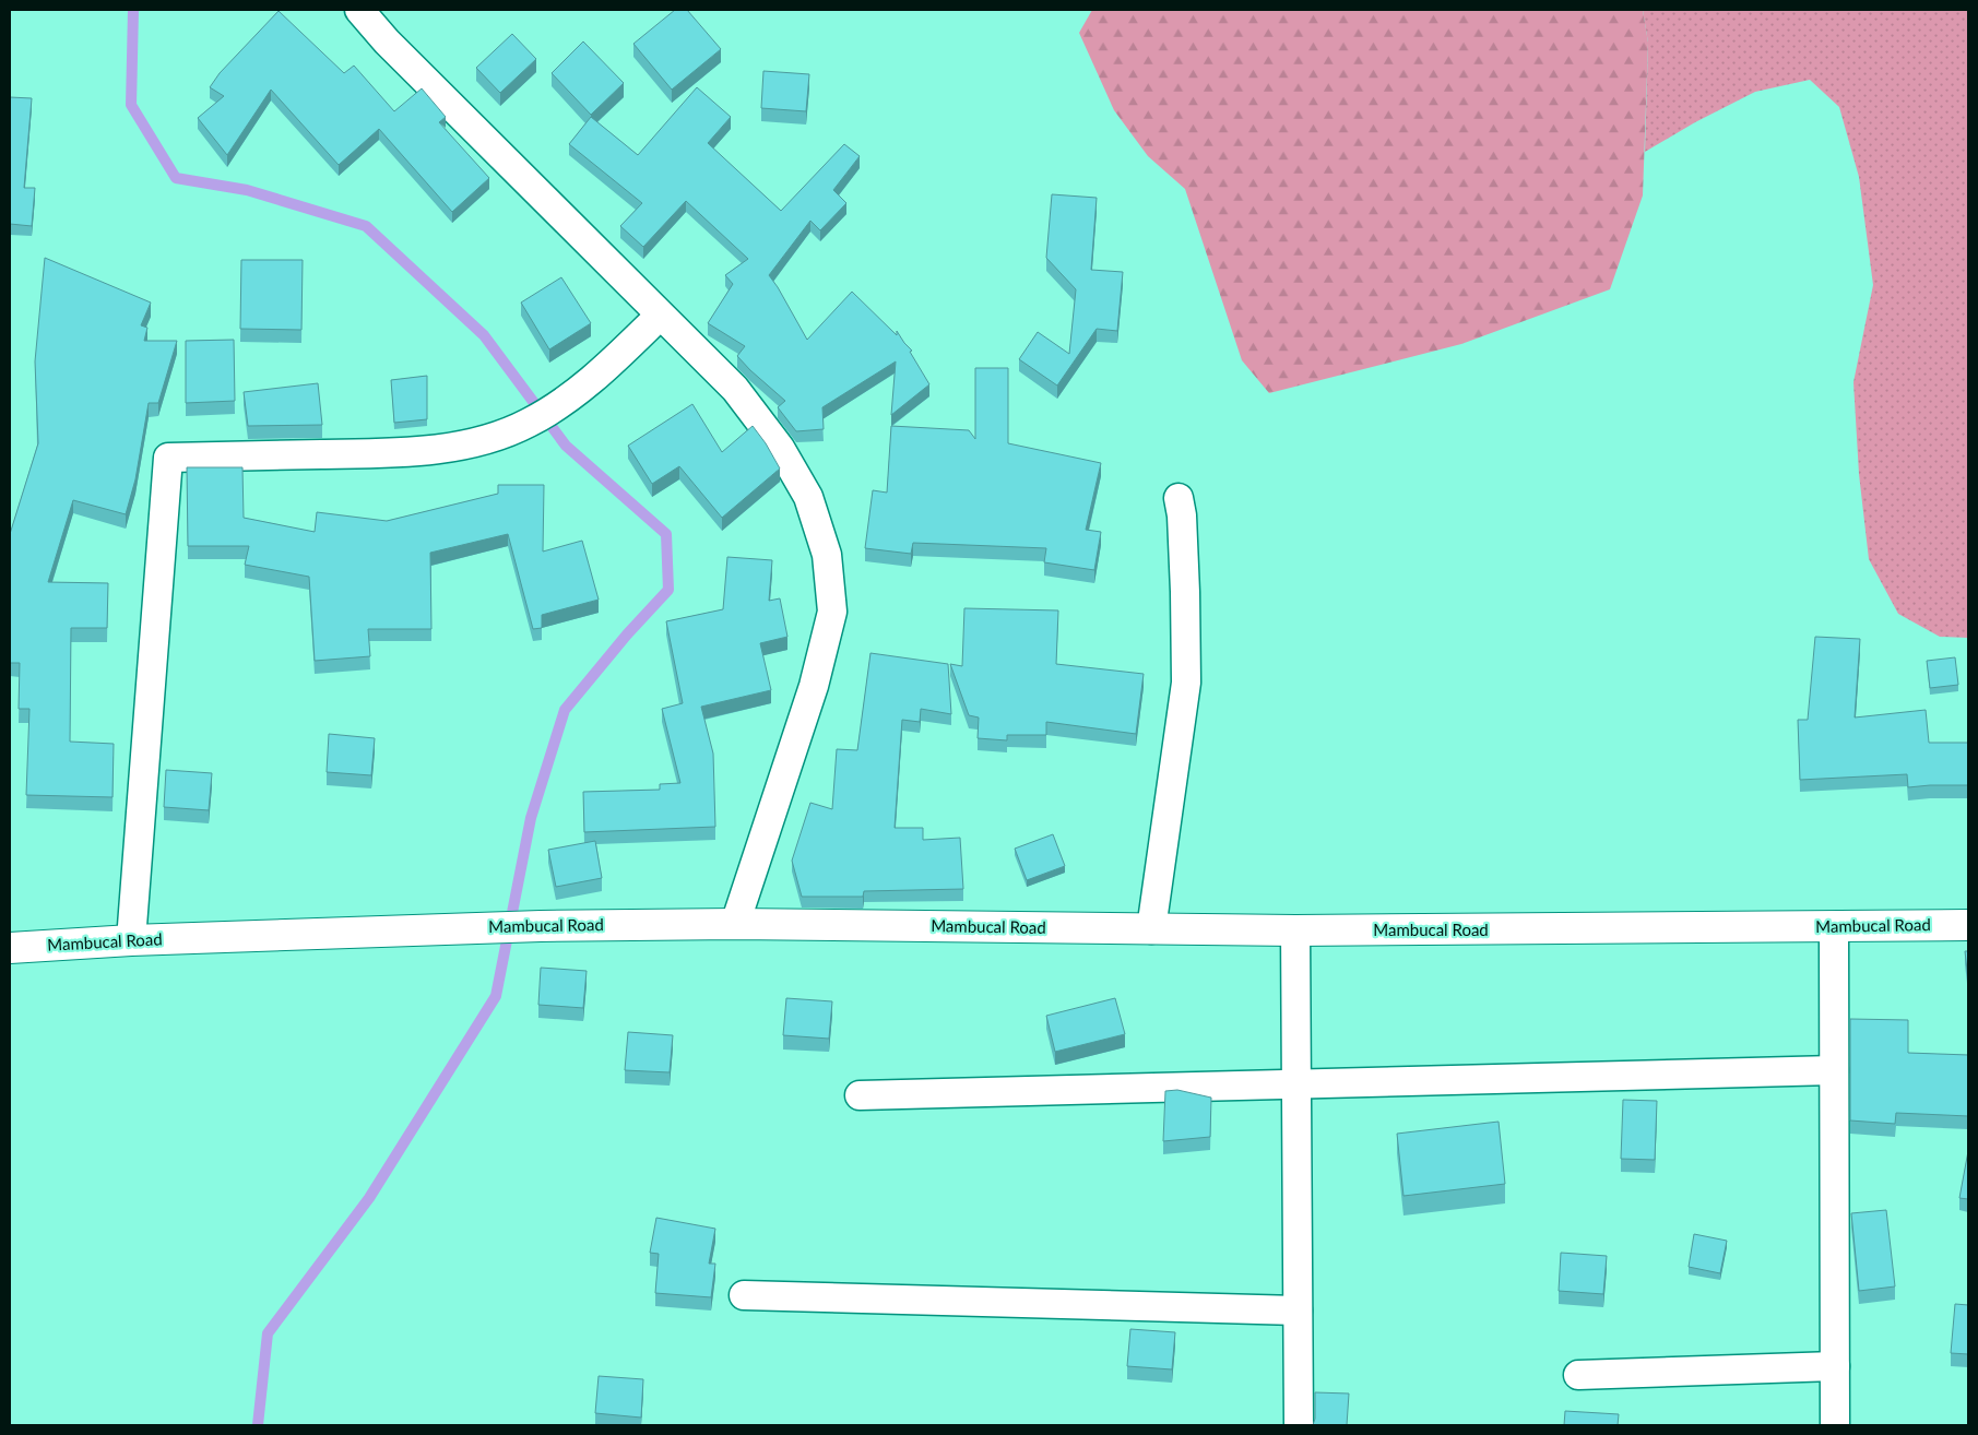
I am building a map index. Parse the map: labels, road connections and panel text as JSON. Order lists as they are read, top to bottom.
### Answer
{
  "streets": {
    "main road": ["Mambucal Road"]
  }
}
